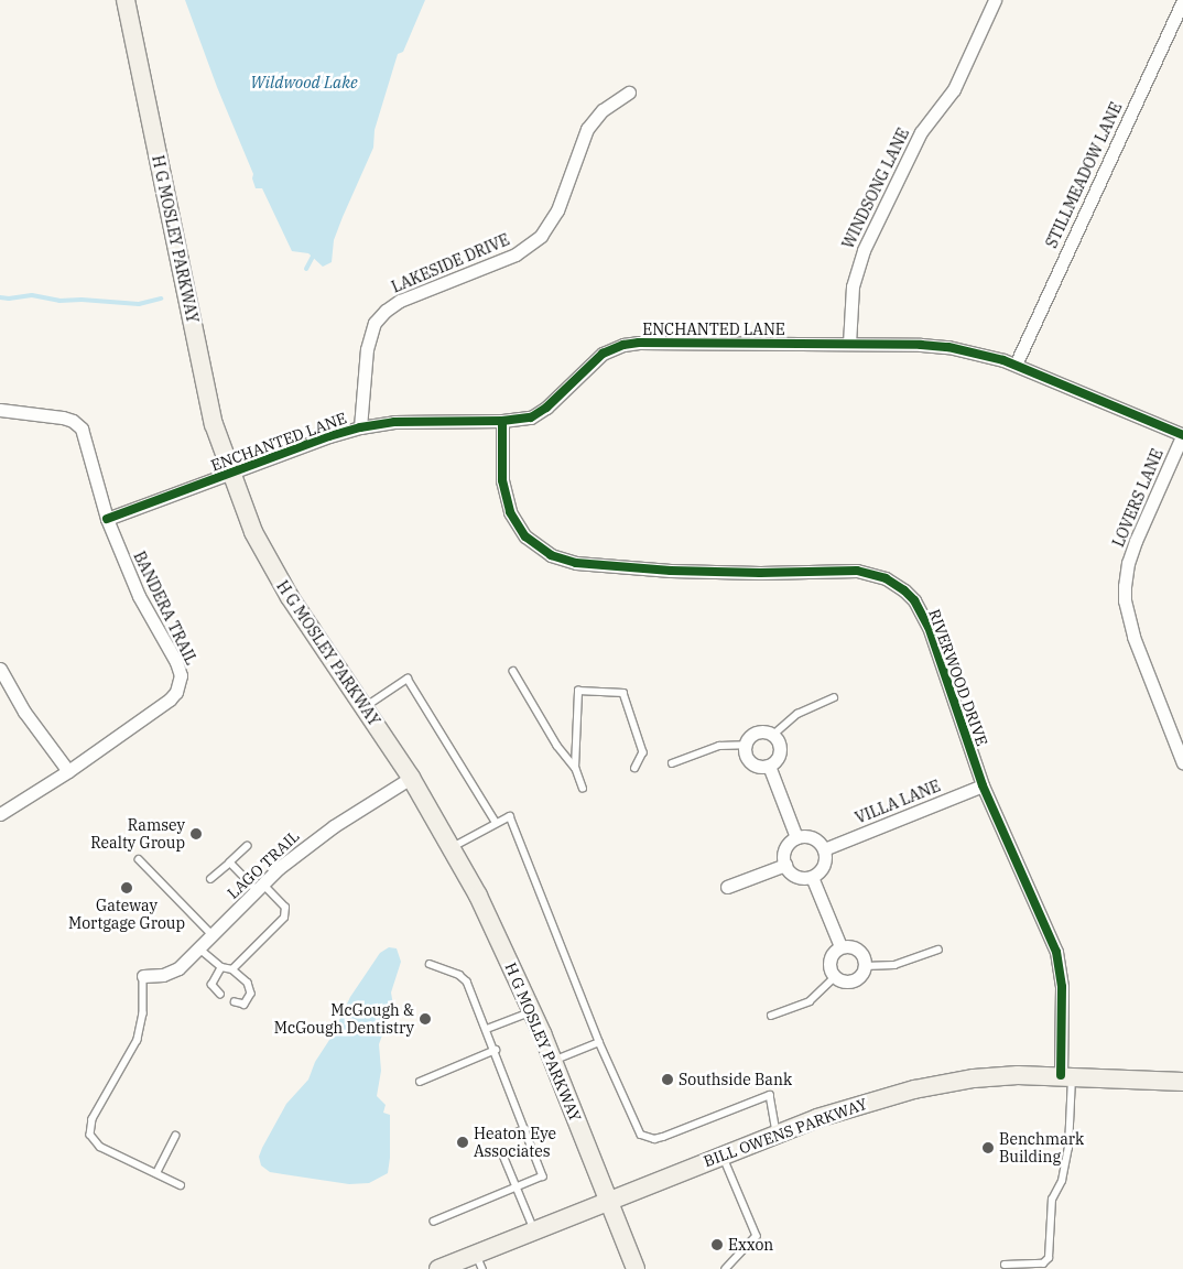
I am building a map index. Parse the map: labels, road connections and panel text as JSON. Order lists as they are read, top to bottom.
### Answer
{
  "streets": {
    "main road": ["H G MOSLEY PARKWAY", "BILL OWENS PARKWAY"],
    "street": [
      "STILLMEADOW LANE",
      "WINDSONG LANE",
      "LAKESIDE DRIVE",
      "ENCHANTED LANE",
      "LOVERS LANE",
      "BANDERA TRAIL",
      "RIVERWOOD DRIVE",
      "VILLA LANE",
      "LAGO TRAIL"
    ]
  },
  "crossings": [
    ["STILLMEADOW LANE", "ENCHANTED LANE"],
    ["WINDSONG LANE", "ENCHANTED LANE"],
    ["H G MOSLEY PARKWAY", "ENCHANTED LANE"],
    ["H G MOSLEY PARKWAY", "LAGO TRAIL"],
    ["H G MOSLEY PARKWAY", "BILL OWENS PARKWAY"],
    ["LAKESIDE DRIVE", "ENCHANTED LANE"],
    ["ENCHANTED LANE", "LOVERS LANE"],
    ["ENCHANTED LANE", "BANDERA TRAIL"],
    ["ENCHANTED LANE", "RIVERWOOD DRIVE"],
    ["RIVERWOOD DRIVE", "VILLA LANE"],
    ["RIVERWOOD DRIVE", "BILL OWENS PARKWAY"]
  ],
  "water": ["Wildwood Lake"],
  "places": [
    "Ramsey Realty Group",
    "Gateway Mortgage Group",
    "McGough & McGough Dentistry",
    "Southside Bank",
    "Heaton Eye Associates",
    "Benchmark Building",
    "Exxon"
  ]
}
